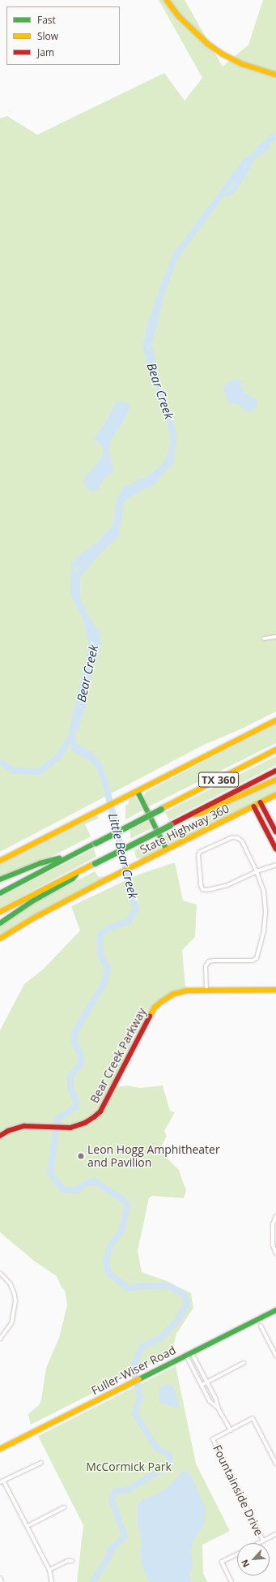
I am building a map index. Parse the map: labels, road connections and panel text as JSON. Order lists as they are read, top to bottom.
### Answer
{
  "streets": {
    "main road": [
      "TX 360",
      "State Highway 360",
      "Bear Creek Parkway",
      "Fuller-Wiser Road"
    ],
    "street": ["Fountainside Drive"]
  },
  "water": ["Bear Creek", "Little Bear Creek"],
  "parks": ["McCormick Park"],
  "places": ["Leon Hogg Amphitheater and Pavilion"],
  "legend": ["Fast", "Slow", "Jam"],
  "north": "bottom left"
}
